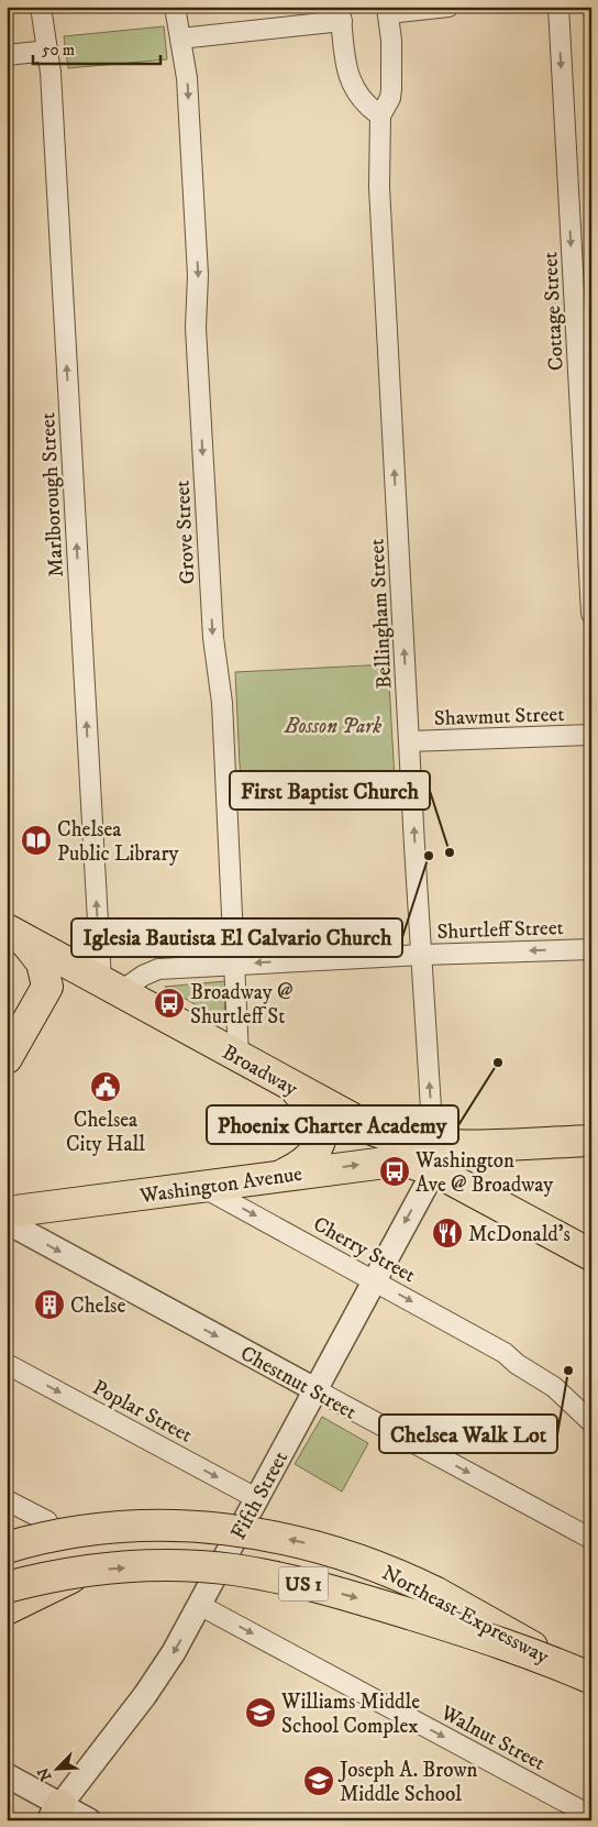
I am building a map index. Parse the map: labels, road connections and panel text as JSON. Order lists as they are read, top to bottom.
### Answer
{
  "streets": {
    "main road": [
      "Broadway",
      "Washington Avenue",
      "US 1",
      "Northeast Expressway"
    ],
    "street": [
      "Cottage Street",
      "Marlborough Street",
      "Grove Street",
      "Bellingham Street",
      "Shawmut Street",
      "Shurtleff Street",
      "Cherry Street",
      "Chestnut Street",
      "Poplar Street",
      "Fifth Street",
      "Walnut Street"
    ]
  },
  "crossings": [
    ["Marlborough Street", "Shurtleff Street"],
    ["Marlborough Street", "Broadway"],
    ["Grove Street", "Shurtleff Street"],
    ["Grove Street", "Broadway"],
    ["Bellingham Street", "Shawmut Street"],
    ["Bellingham Street", "Shurtleff Street"],
    ["Bellingham Street", "Broadway"],
    ["Bellingham Street", "Washington Avenue"],
    ["Bellingham Street", "Fifth Street"],
    ["Shurtleff Street", "Broadway"],
    ["Broadway", "Washington Avenue"],
    ["Broadway", "Fifth Street"],
    ["Washington Avenue", "Cherry Street"],
    ["Washington Avenue", "Fifth Street"],
    ["Cherry Street", "Fifth Street"],
    ["Chestnut Street", "Fifth Street"],
    ["Poplar Street", "Fifth Street"],
    ["Fifth Street", "Walnut Street"]
  ],
  "one_way": [
    "Cottage Street",
    "Marlborough Street",
    "Grove Street",
    "Bellingham Street",
    "Shurtleff Street",
    "Washington Avenue",
    "Cherry Street",
    "Chestnut Street",
    "Poplar Street",
    "Fifth Street",
    "Walnut Street"
  ],
  "parks": ["Bosson Park"],
  "places": {
    "library": ["Chelsea Public Library"],
    "other": [
      "First Baptist Church",
      "Iglesia Bautista El Calvario Church",
      "Phoenix Charter Academy",
      "Chelsea Walk Lot"
    ],
    "bus stop": ["Broadway @ Shurtleff St", "Washington Ave @ Broadway"],
    "public building": ["Chelsea City Hall"],
    "restaurant": ["McDonald's"],
    "building": ["Chelse"],
    "school or university": ["Williams Middle School Complex", "Joseph A. Brown Middle School"]
  },
  "scale_bar": "50 m",
  "north": "bottom left"
}
